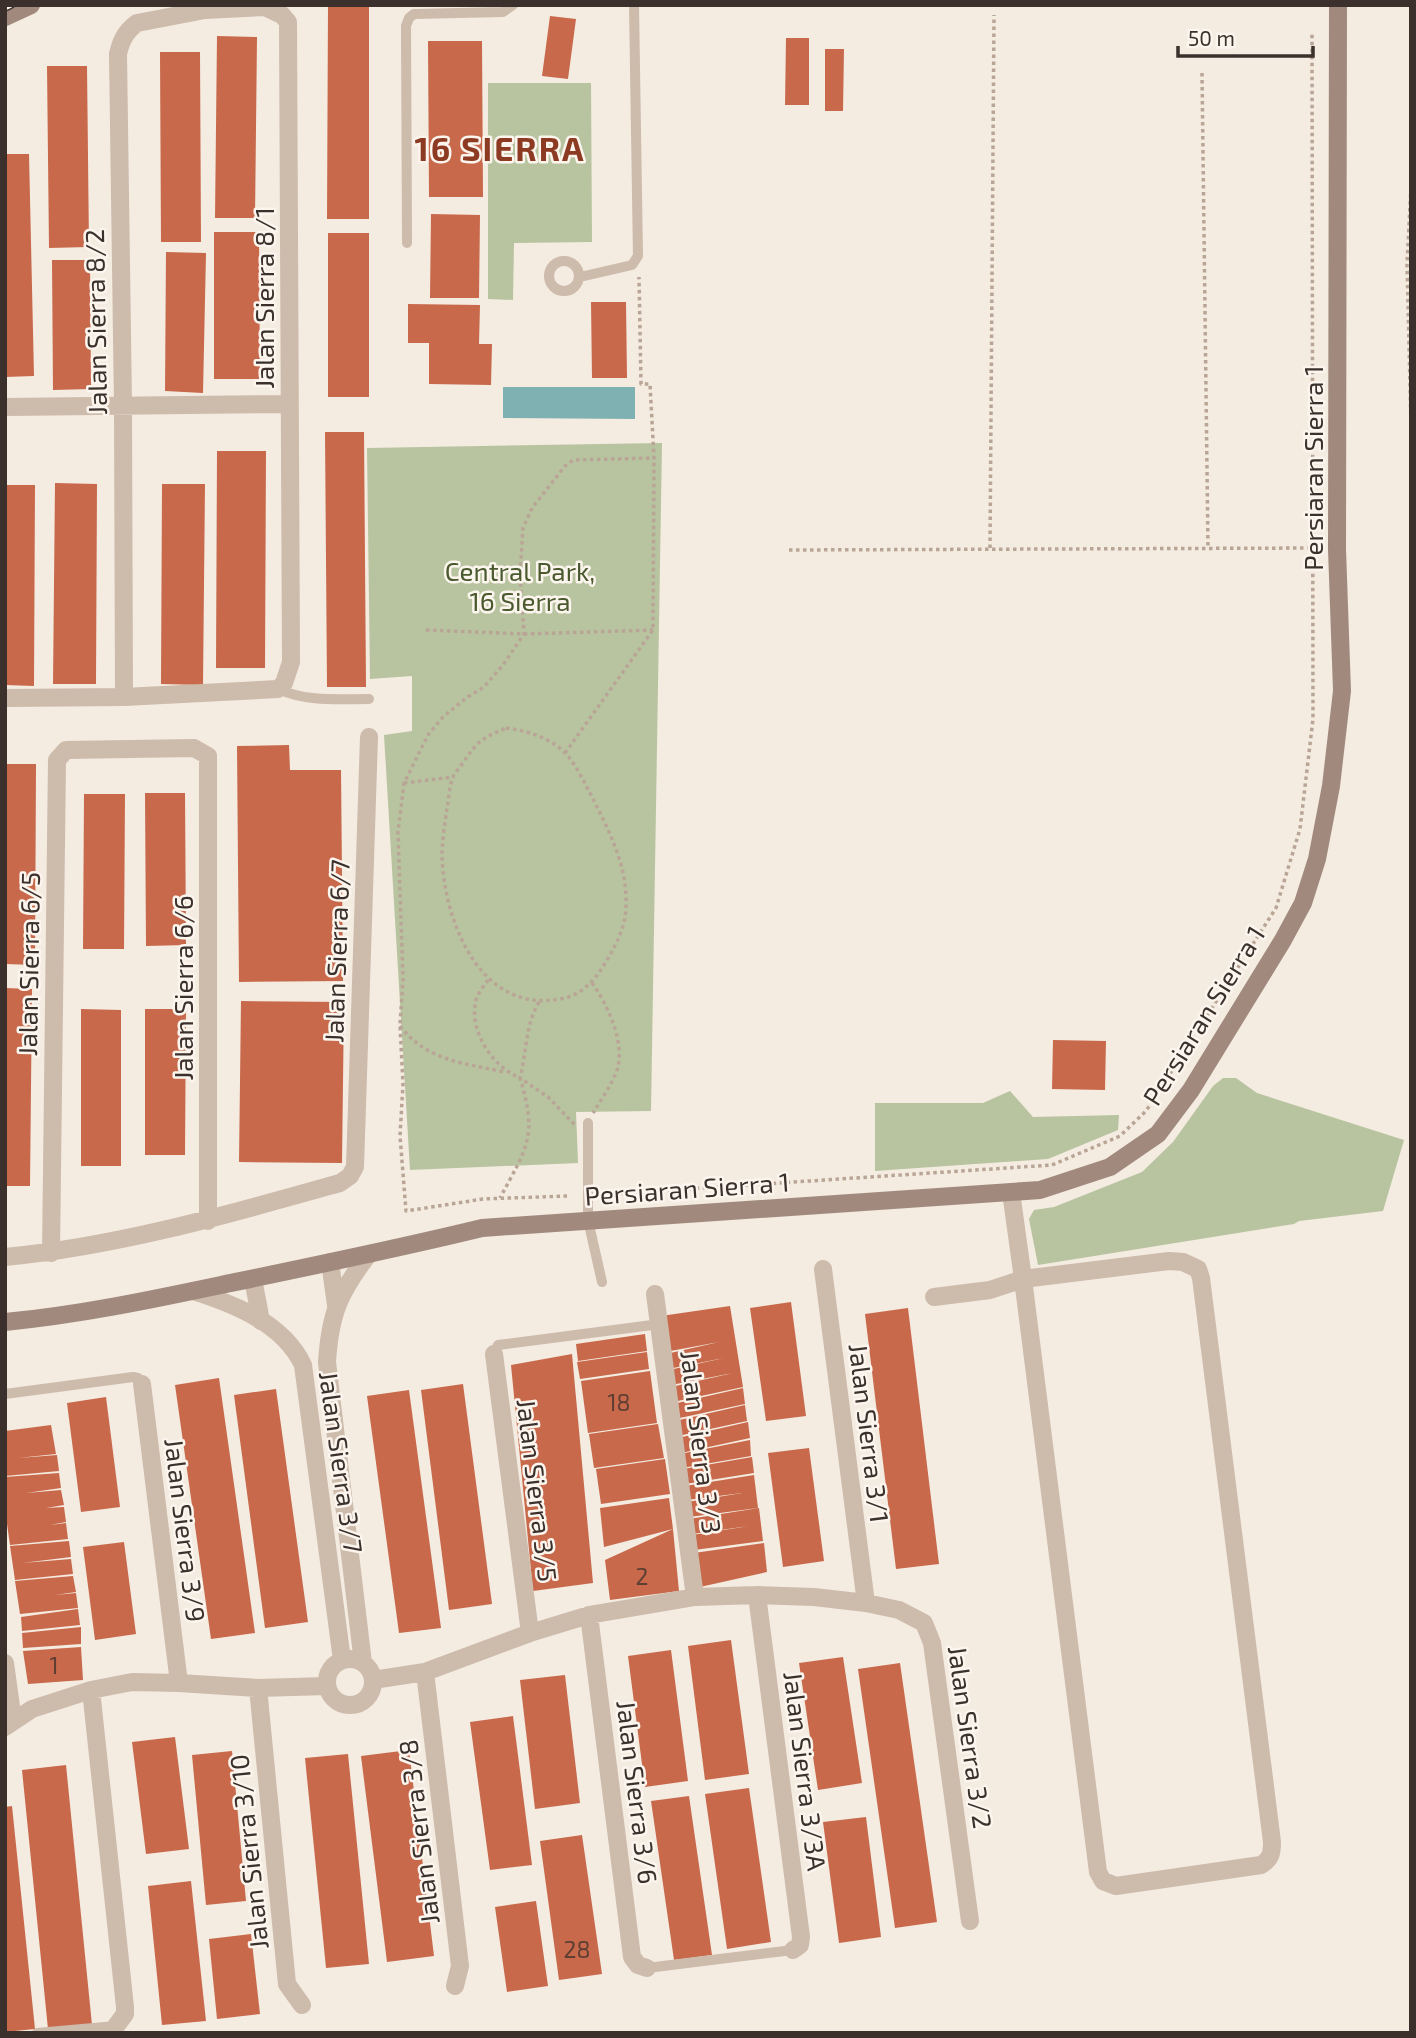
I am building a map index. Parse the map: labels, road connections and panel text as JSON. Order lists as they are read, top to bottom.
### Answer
{
  "streets": {
    "street": [
      "Jalan Sierra 8/1",
      "Jalan Sierra 8/2",
      "Persiaran Sierra 1",
      "Jalan Sierra 6/7",
      "Jalan Sierra 6/5",
      "Jalan Sierra 6/6",
      "Jalan Sierra 3/1",
      "Jalan Sierra 3/3",
      "Jalan Sierra 3/7",
      "Jalan Sierra 3/5",
      "Jalan Sierra 3/9",
      "Jalan Sierra 3/2",
      "Jalan Sierra 3/3A",
      "Jalan Sierra 3/6",
      "Jalan Sierra 3/8",
      "Jalan Sierra 3/10"
    ]
  },
  "crossings": [
    ["Jalan Sierra 8/1", "Jalan Sierra 8/2"],
    ["Persiaran Sierra 1", "Jalan Sierra 3/7"],
    ["Jalan Sierra 6/7", "Jalan Sierra 6/6"],
    ["Jalan Sierra 6/5", "Jalan Sierra 6/6"],
    ["Jalan Sierra 3/1", "Jalan Sierra 3/2"],
    ["Jalan Sierra 3/3", "Jalan Sierra 3/2"],
    ["Jalan Sierra 3/7", "Jalan Sierra 3/2"],
    ["Jalan Sierra 3/5", "Jalan Sierra 3/2"],
    ["Jalan Sierra 3/2", "Jalan Sierra 3/3A"],
    ["Jalan Sierra 3/2", "Jalan Sierra 3/6"],
    ["Jalan Sierra 3/2", "Jalan Sierra 3/8"]
  ],
  "districts": ["16 SIERRA"],
  "parks": ["Central Park, 16 Sierra"],
  "house_numbers": [
    "18",
    "2",
    "1",
    "28"
  ],
  "scale_bar": "50 m"
}
